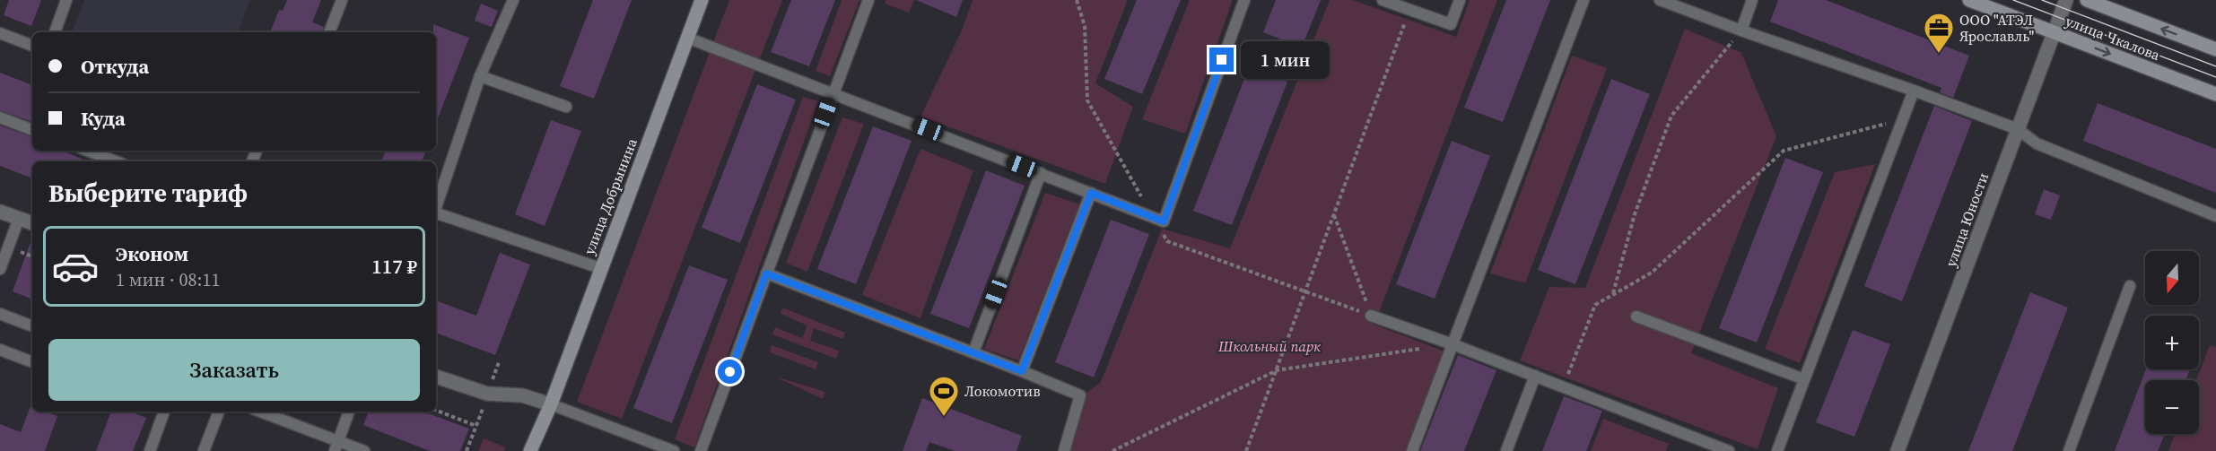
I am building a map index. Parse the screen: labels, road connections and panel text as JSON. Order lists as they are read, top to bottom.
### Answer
{
  "streets": {
    "main road": ["улица Чкалова", "улица Добрынина"],
    "street": ["улица Юности"]
  },
  "crossings": [
    ["улица Чкалова", "улица Юности"]
  ],
  "parks": ["Школьный парк"],
  "places": {
    "office": ["ООО \"АТЭЛ Ярославль\""],
    "sports": ["Локомотив"]
  },
  "north": "bottom",
  "page": {
    "banner": ["Откуда", "Куда"],
    "bubble": "1 мин",
    "heading": "Выберите тариф",
    "list": [
      {
        "name": "Эконом",
        "note": "1 мин · 08:11",
        "value": "117 ₽"
      }
    ],
    "map_buttons": ["+", "−"],
    "buttons": "Заказать"
  }
}
